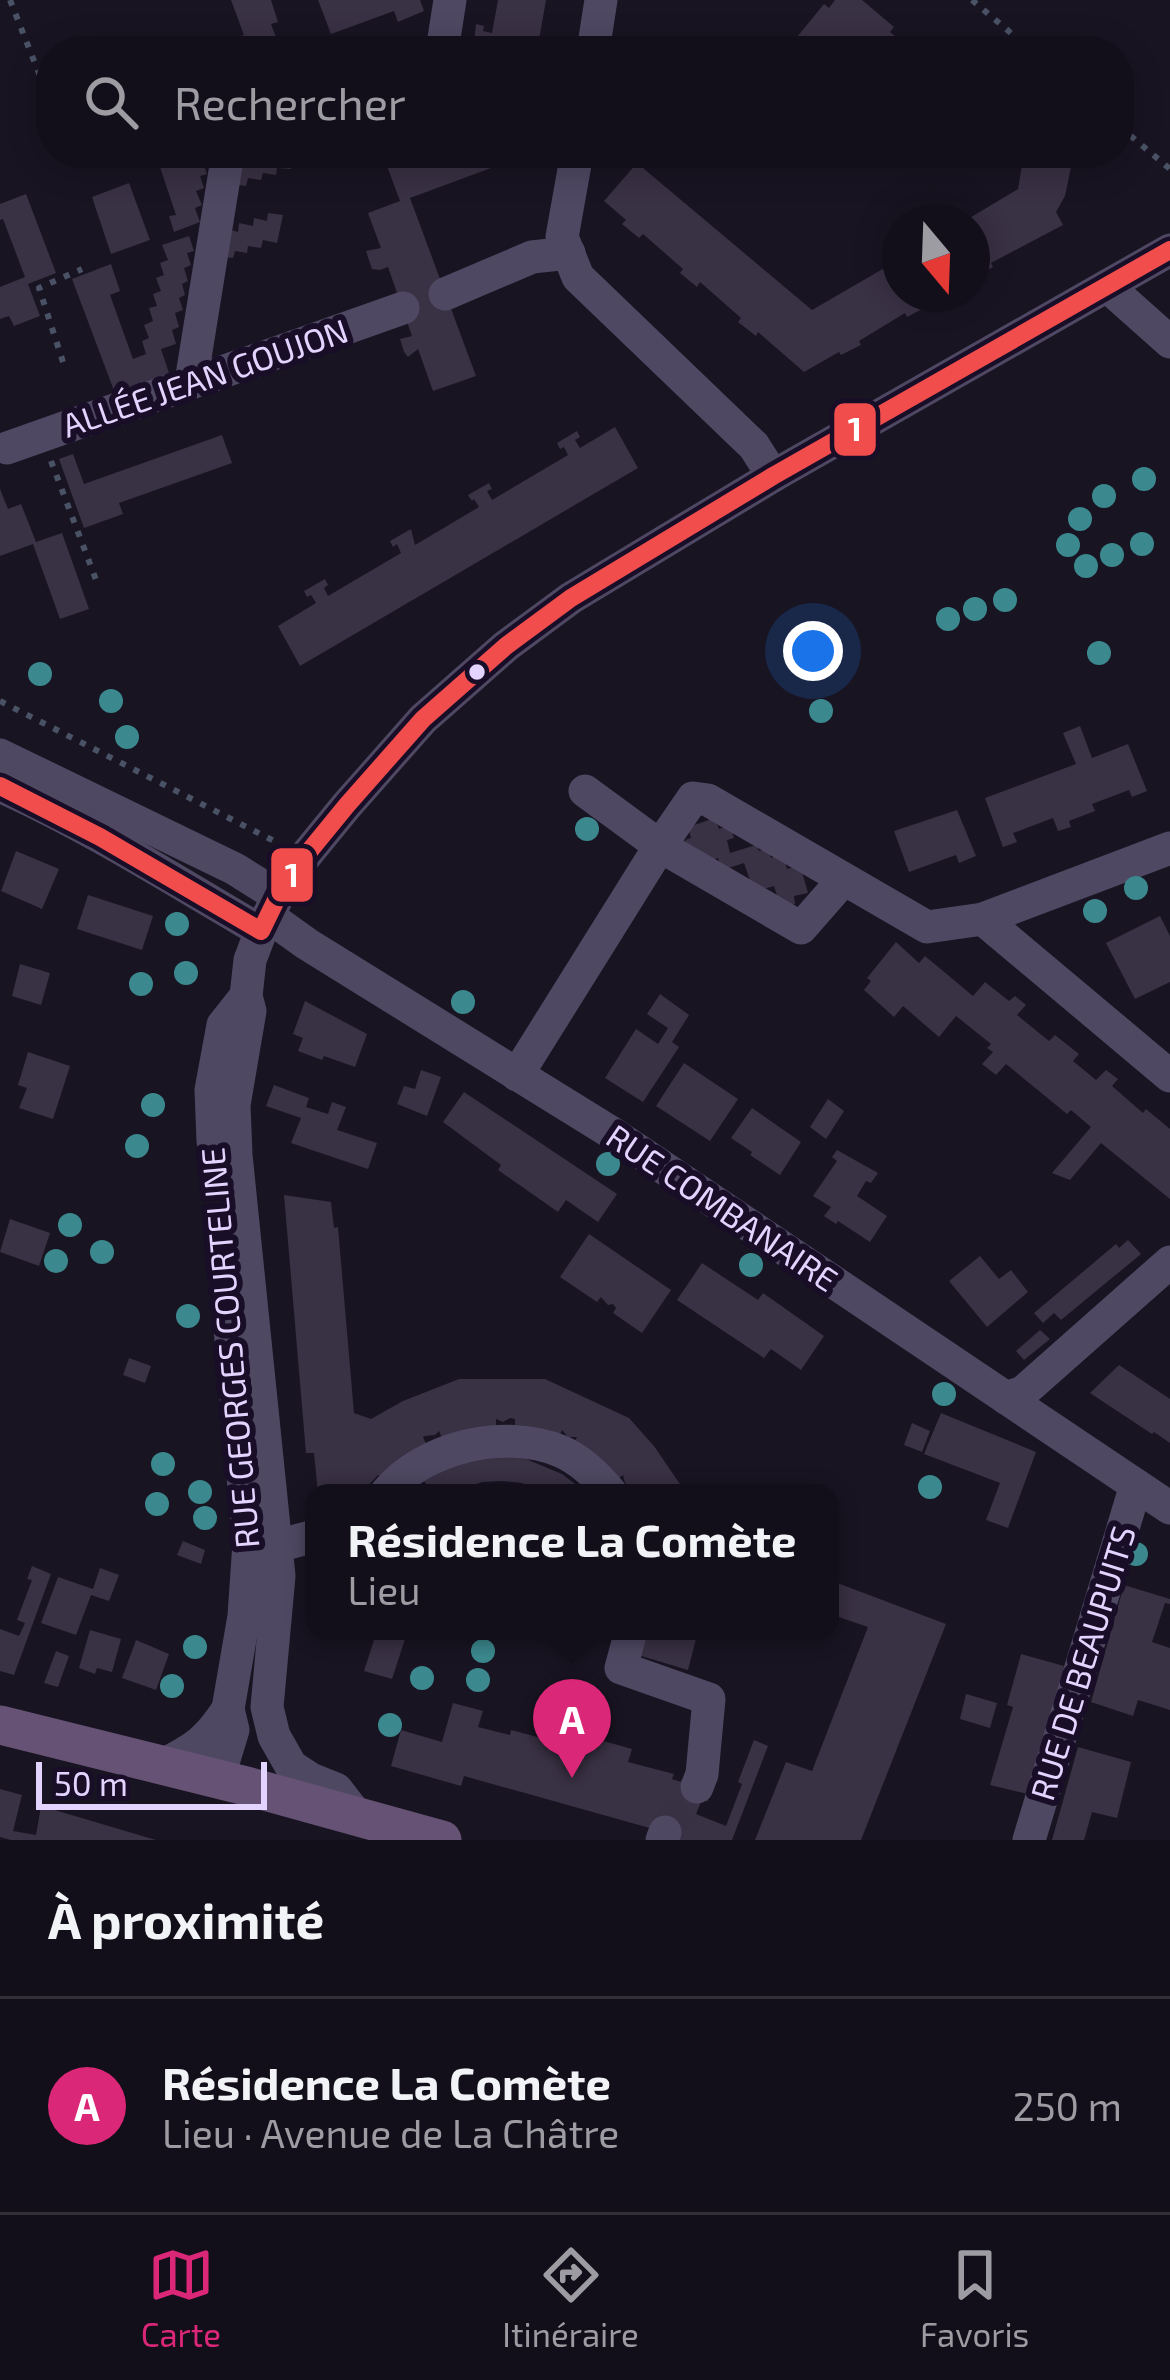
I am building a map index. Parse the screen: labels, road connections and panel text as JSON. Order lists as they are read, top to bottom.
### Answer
{
  "streets": {
    "street": [
      "ALLÉE JEAN GOUJON",
      "RUE COMBANAIRE",
      "RUE GEORGES COURTELINE",
      "RUE DE BEAUPUITS"
    ]
  },
  "crossings": [
    ["RUE COMBANAIRE", "RUE GEORGES COURTELINE"],
    ["RUE COMBANAIRE", "RUE DE BEAUPUITS"]
  ],
  "lines": ["transit line 1"],
  "scale_bar": "50 m",
  "north": "bottom",
  "page": {
    "search": "Rechercher",
    "popup": ["Résidence La Comète", "Lieu"],
    "pins": "A",
    "scale": "50 m",
    "heading": "À proximité",
    "list": [
      {
        "mark": "A",
        "name": "Résidence La Comète",
        "note": "Lieu · Avenue de La Châtre",
        "value": "250 m"
      }
    ],
    "nav": ["Carte", "Itinéraire", "Favoris"]
  }
}
